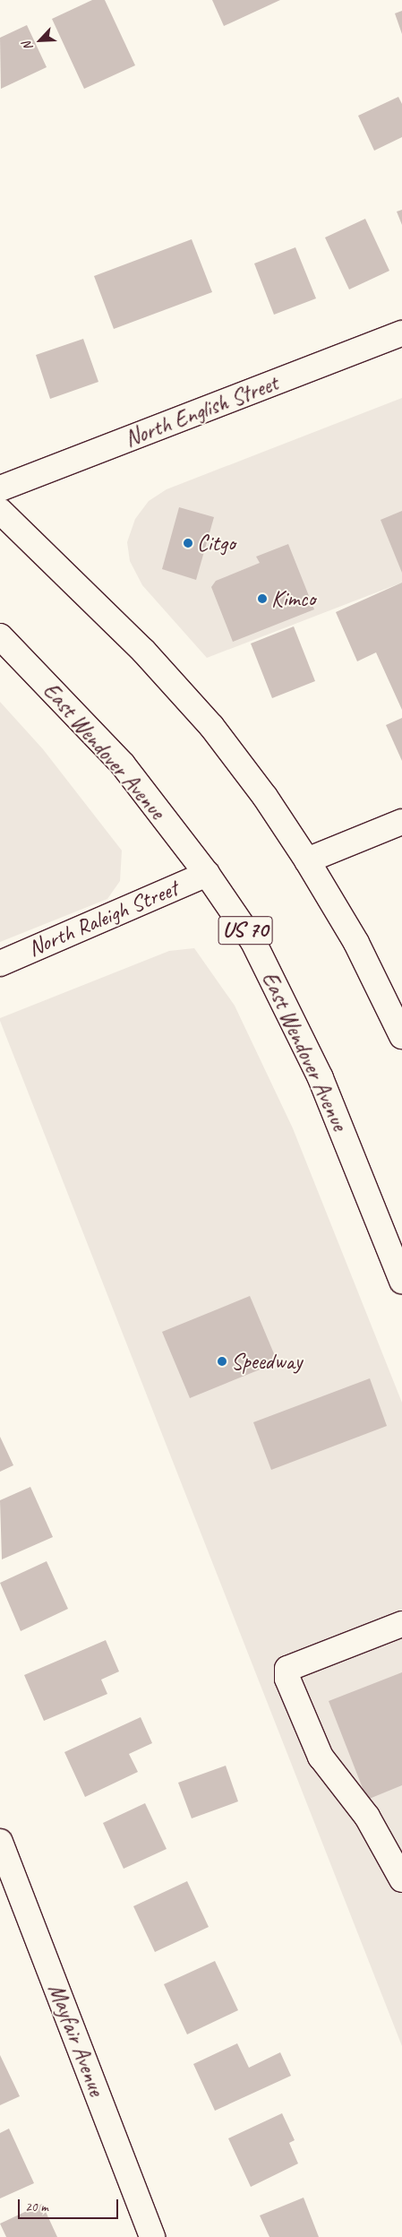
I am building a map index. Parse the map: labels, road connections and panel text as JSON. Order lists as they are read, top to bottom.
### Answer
{
  "streets": {
    "main road": [
      "North English Street",
      "East Wendover Avenue",
      "North Raleigh Street",
      "US 70",
      "Mayfair Avenue"
    ]
  },
  "crossings": [
    ["East Wendover Avenue", "North Raleigh Street"]
  ],
  "places": ["Citgo", "Kimco", "Speedway"],
  "scale_bar": "20 m",
  "north": "bottom left"
}
